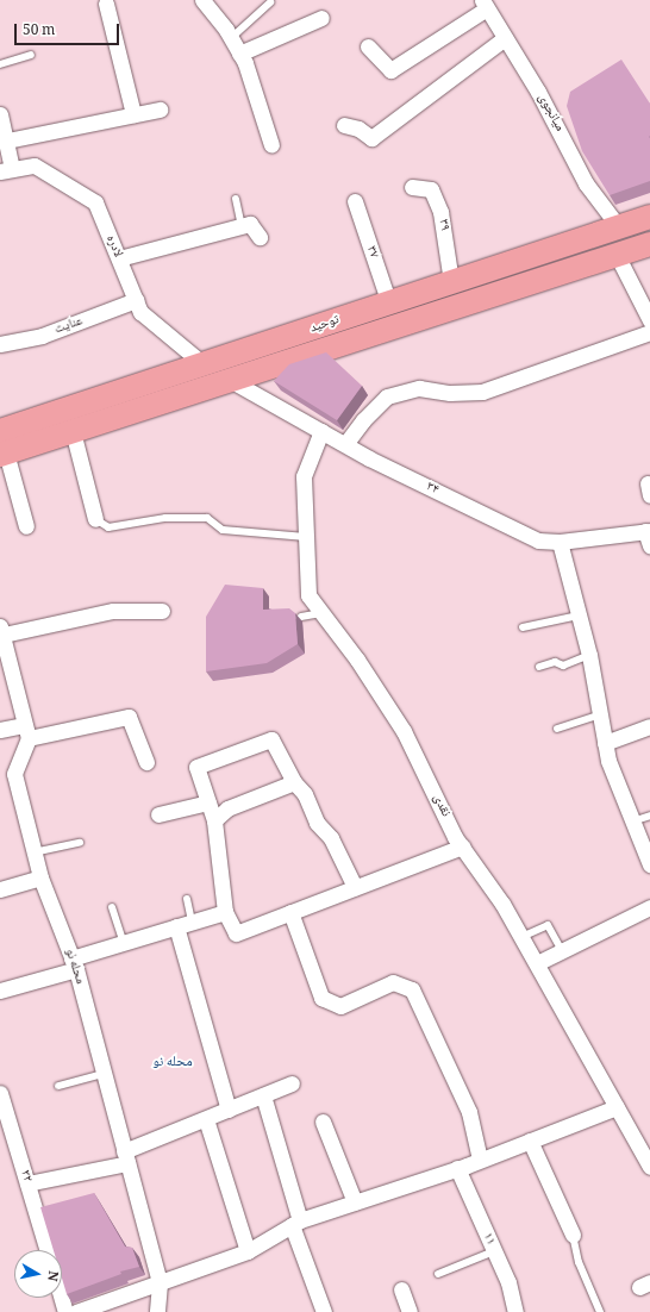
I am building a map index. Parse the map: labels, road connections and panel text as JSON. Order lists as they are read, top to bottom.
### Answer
{
  "streets": {
    "main road": ["توحید"],
    "street": [
      "میانجوی",
      "۳۹",
      "لادره",
      "۳۷",
      "عنایت",
      "۳۴",
      "نقدی",
      "محله نو",
      "۲۲",
      "۱۱"
    ]
  },
  "crossings": [
    ["میانجوی", "توحید"],
    ["۳۹", "توحید"],
    ["لادره", "توحید"],
    ["لادره", "عنایت"],
    ["۳۷", "توحید"],
    ["توحید", "۳۴"],
    ["۳۴", "نقدی"]
  ],
  "districts": ["محله نو"],
  "scale_bar": "50 m",
  "north": "right"
}
